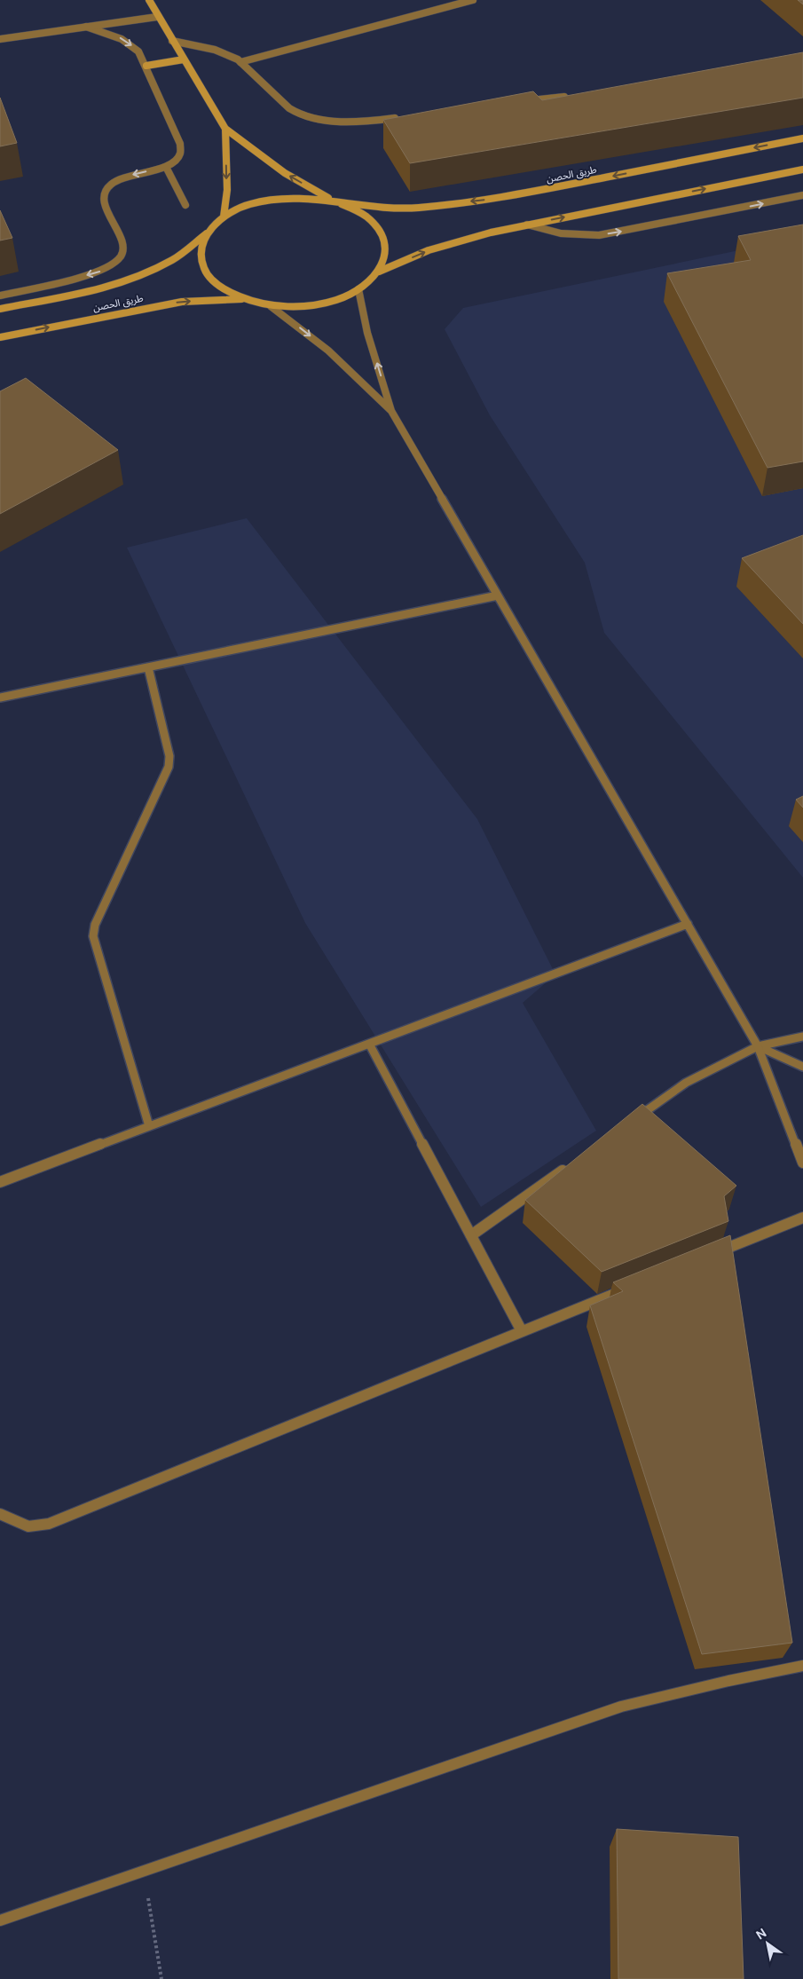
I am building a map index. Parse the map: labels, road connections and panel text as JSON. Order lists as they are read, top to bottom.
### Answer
{
  "streets": {
    "street": ["طريق الحصن"]
  },
  "north": "top left"
}
